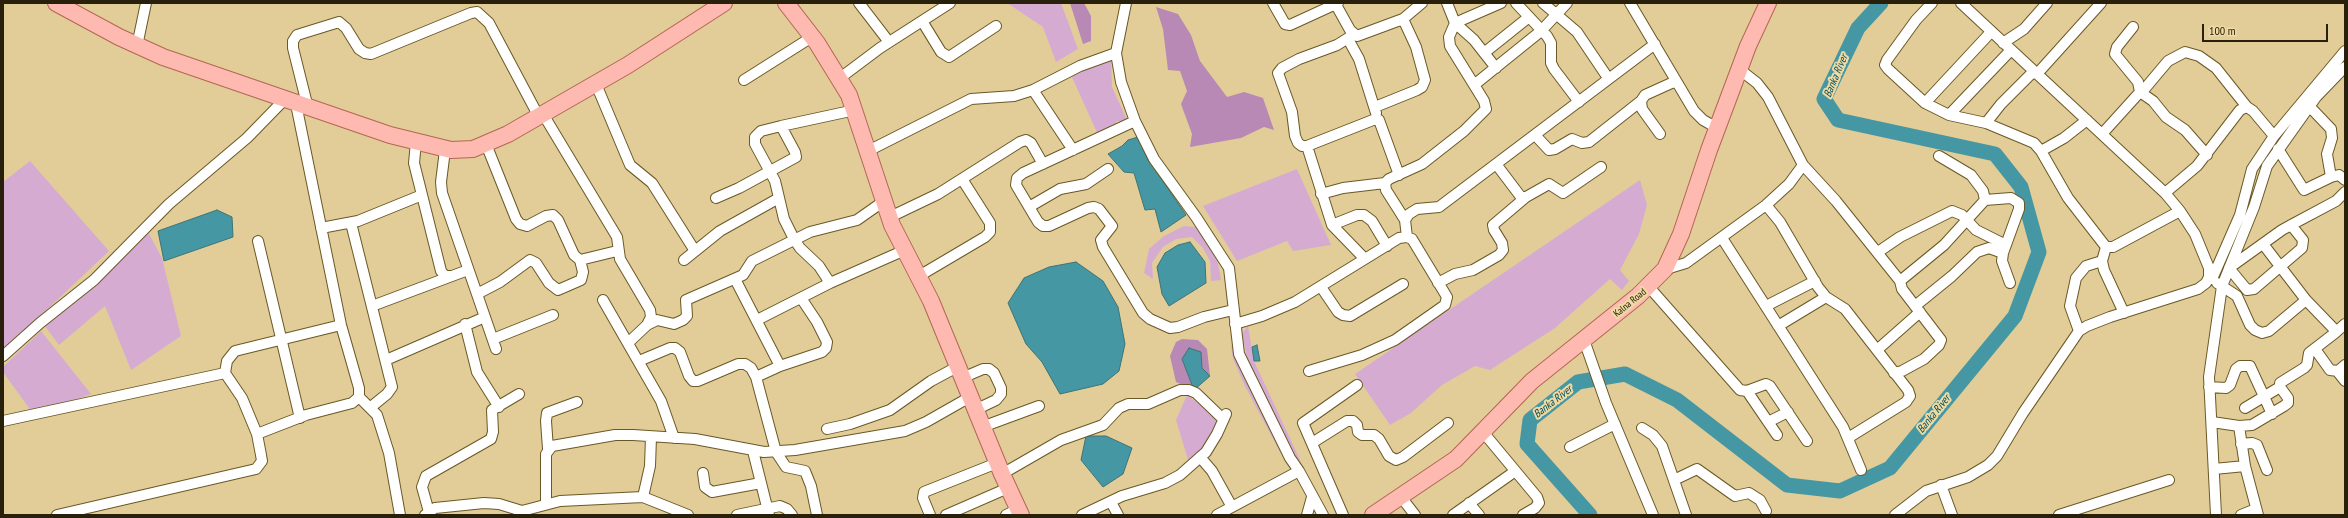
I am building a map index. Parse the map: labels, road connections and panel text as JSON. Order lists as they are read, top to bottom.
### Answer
{
  "streets": {
    "main road": ["Kalna Road"]
  },
  "water": ["Banka River"],
  "scale_bar": "100 m"
}
